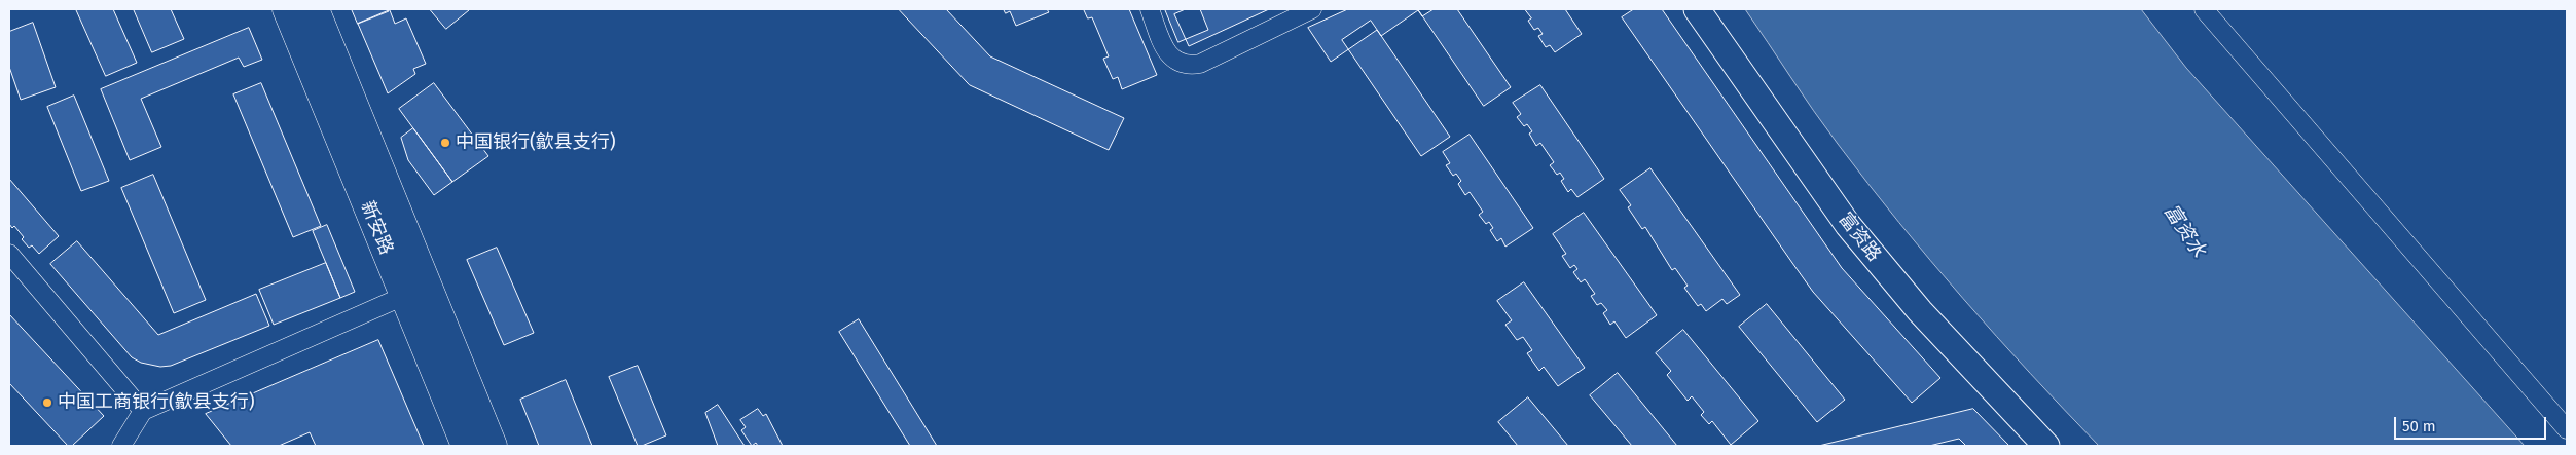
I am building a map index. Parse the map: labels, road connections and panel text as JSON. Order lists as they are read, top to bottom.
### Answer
{
  "streets": {
    "main road": ["新安路"],
    "street": ["富资路"]
  },
  "water": ["富资水"],
  "places": ["中国银行(歙县支行)", "中国工商银行(歙县支行)"],
  "scale_bar": "50 m"
}
